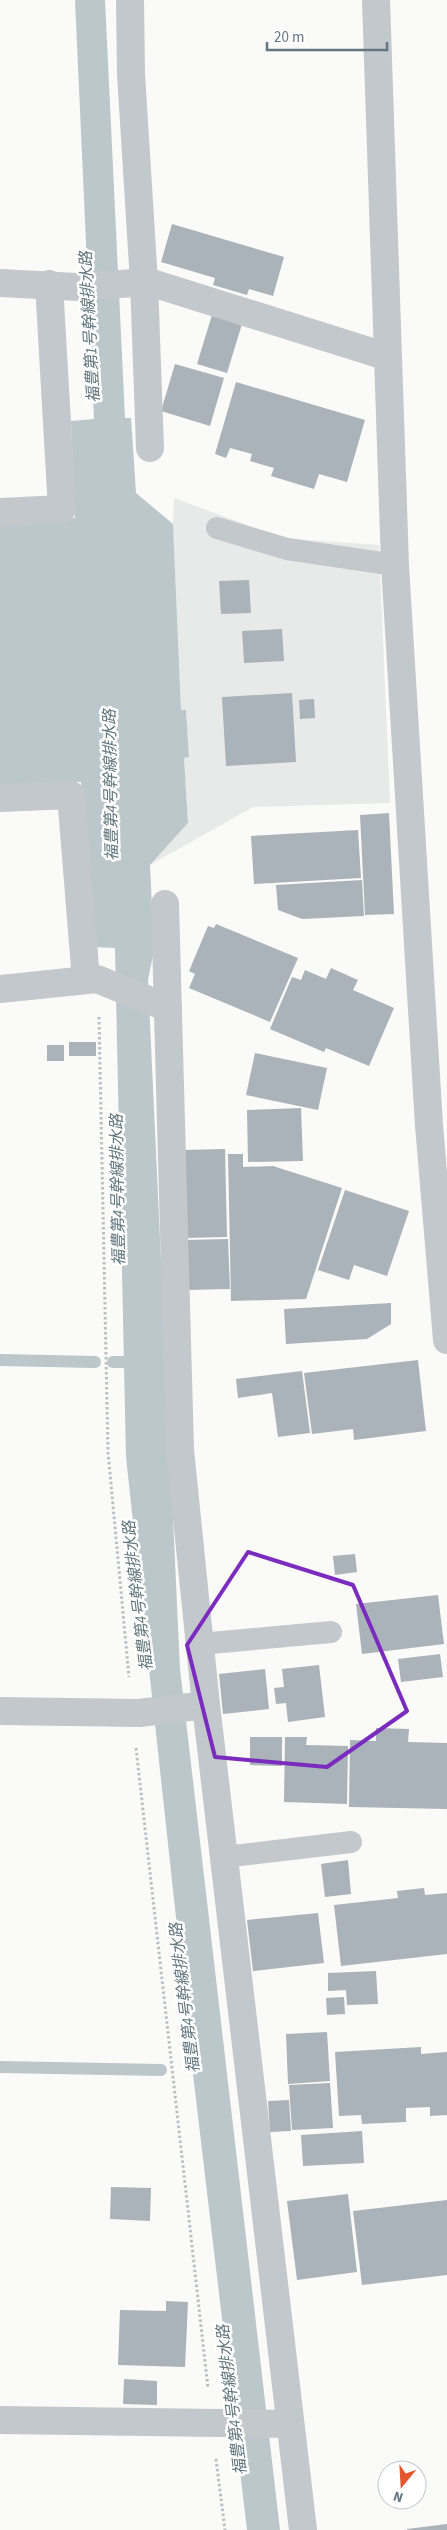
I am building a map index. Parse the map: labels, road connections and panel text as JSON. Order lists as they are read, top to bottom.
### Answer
{
  "water": ["福豊第1号幹線排水路", "福豊第4号幹線排水路"],
  "scale_bar": "20 m",
  "north": "bottom"
}
